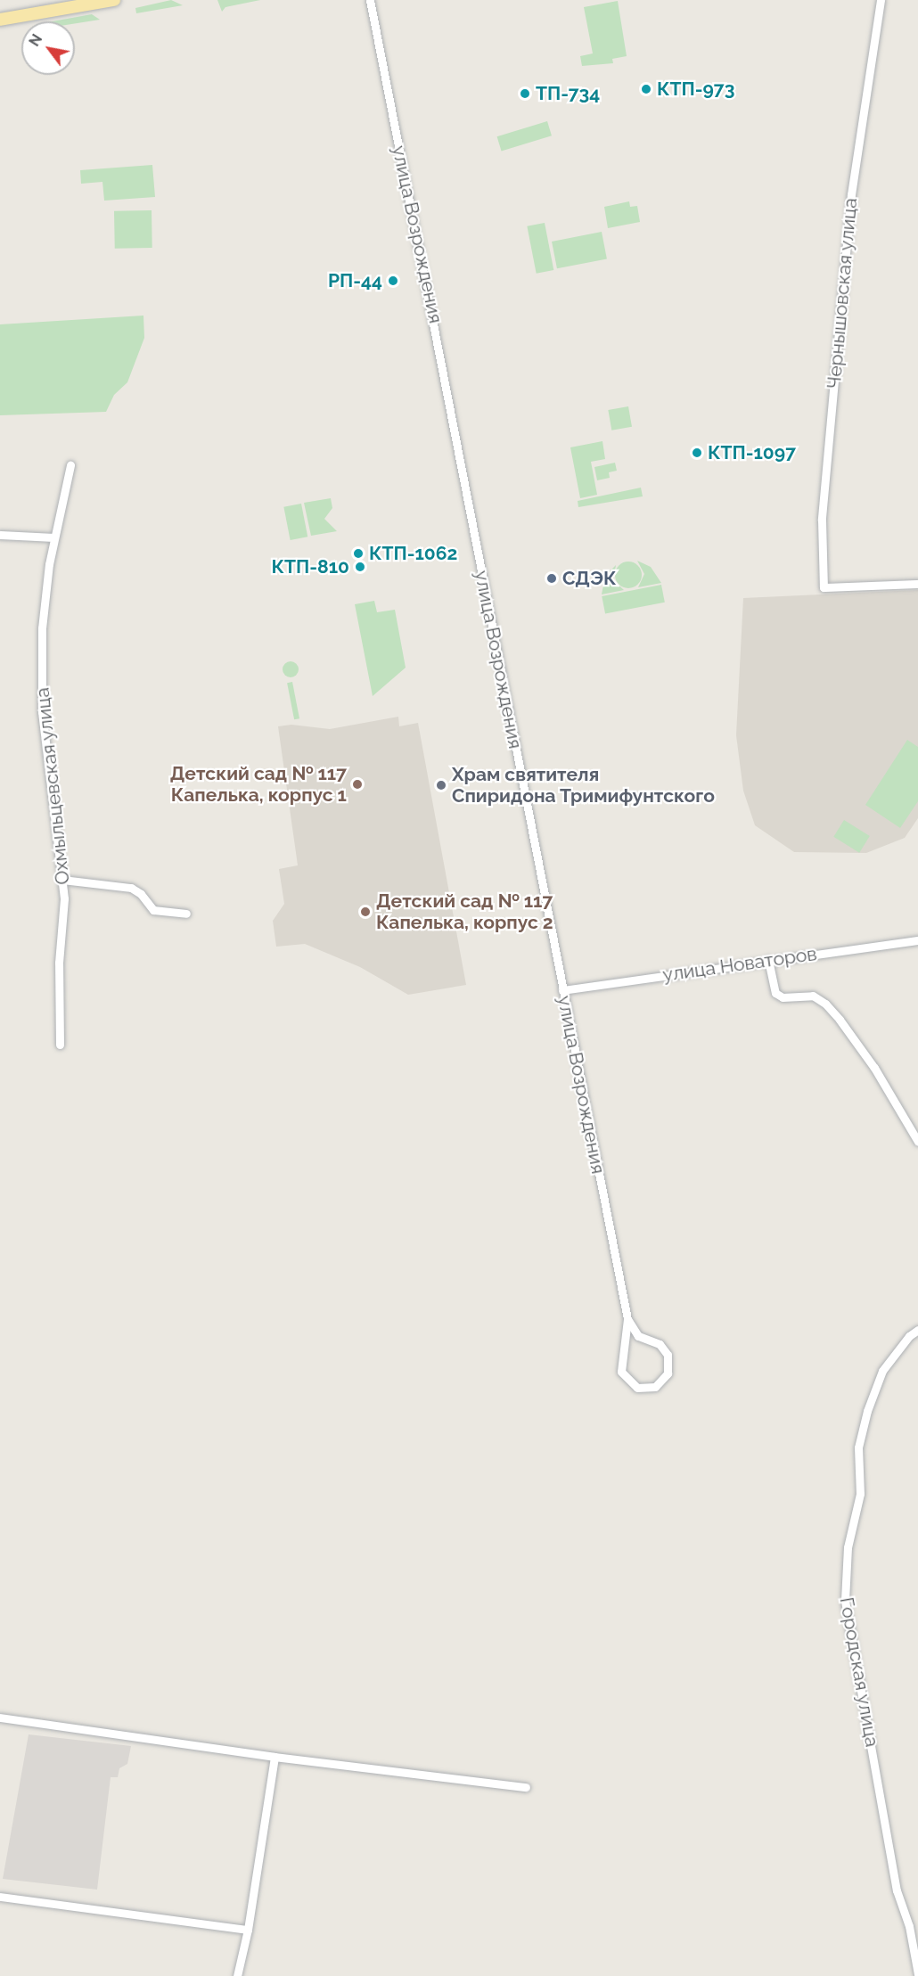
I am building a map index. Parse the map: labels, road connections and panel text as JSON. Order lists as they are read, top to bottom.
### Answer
{
  "streets": {
    "street": [
      "улица Возрождения",
      "Чернышовская улица",
      "Охмыльцевская улица",
      "улица Новаторов",
      "Городская улица"
    ]
  },
  "crossings": [
    ["улица Возрождения", "улица Новаторов"]
  ],
  "places": [
    "КТП-973",
    "ТП-734",
    "РП-44",
    "КТП-1097",
    "КТП-1062",
    "КТП-810",
    "СДЭК",
    "Детский сад № 117 Капелька, корпус 1",
    "Храм святителя Спиридона Тримифунтского",
    "Детский сад № 117 Капелька, корпус 2"
  ],
  "north": "top left"
}
